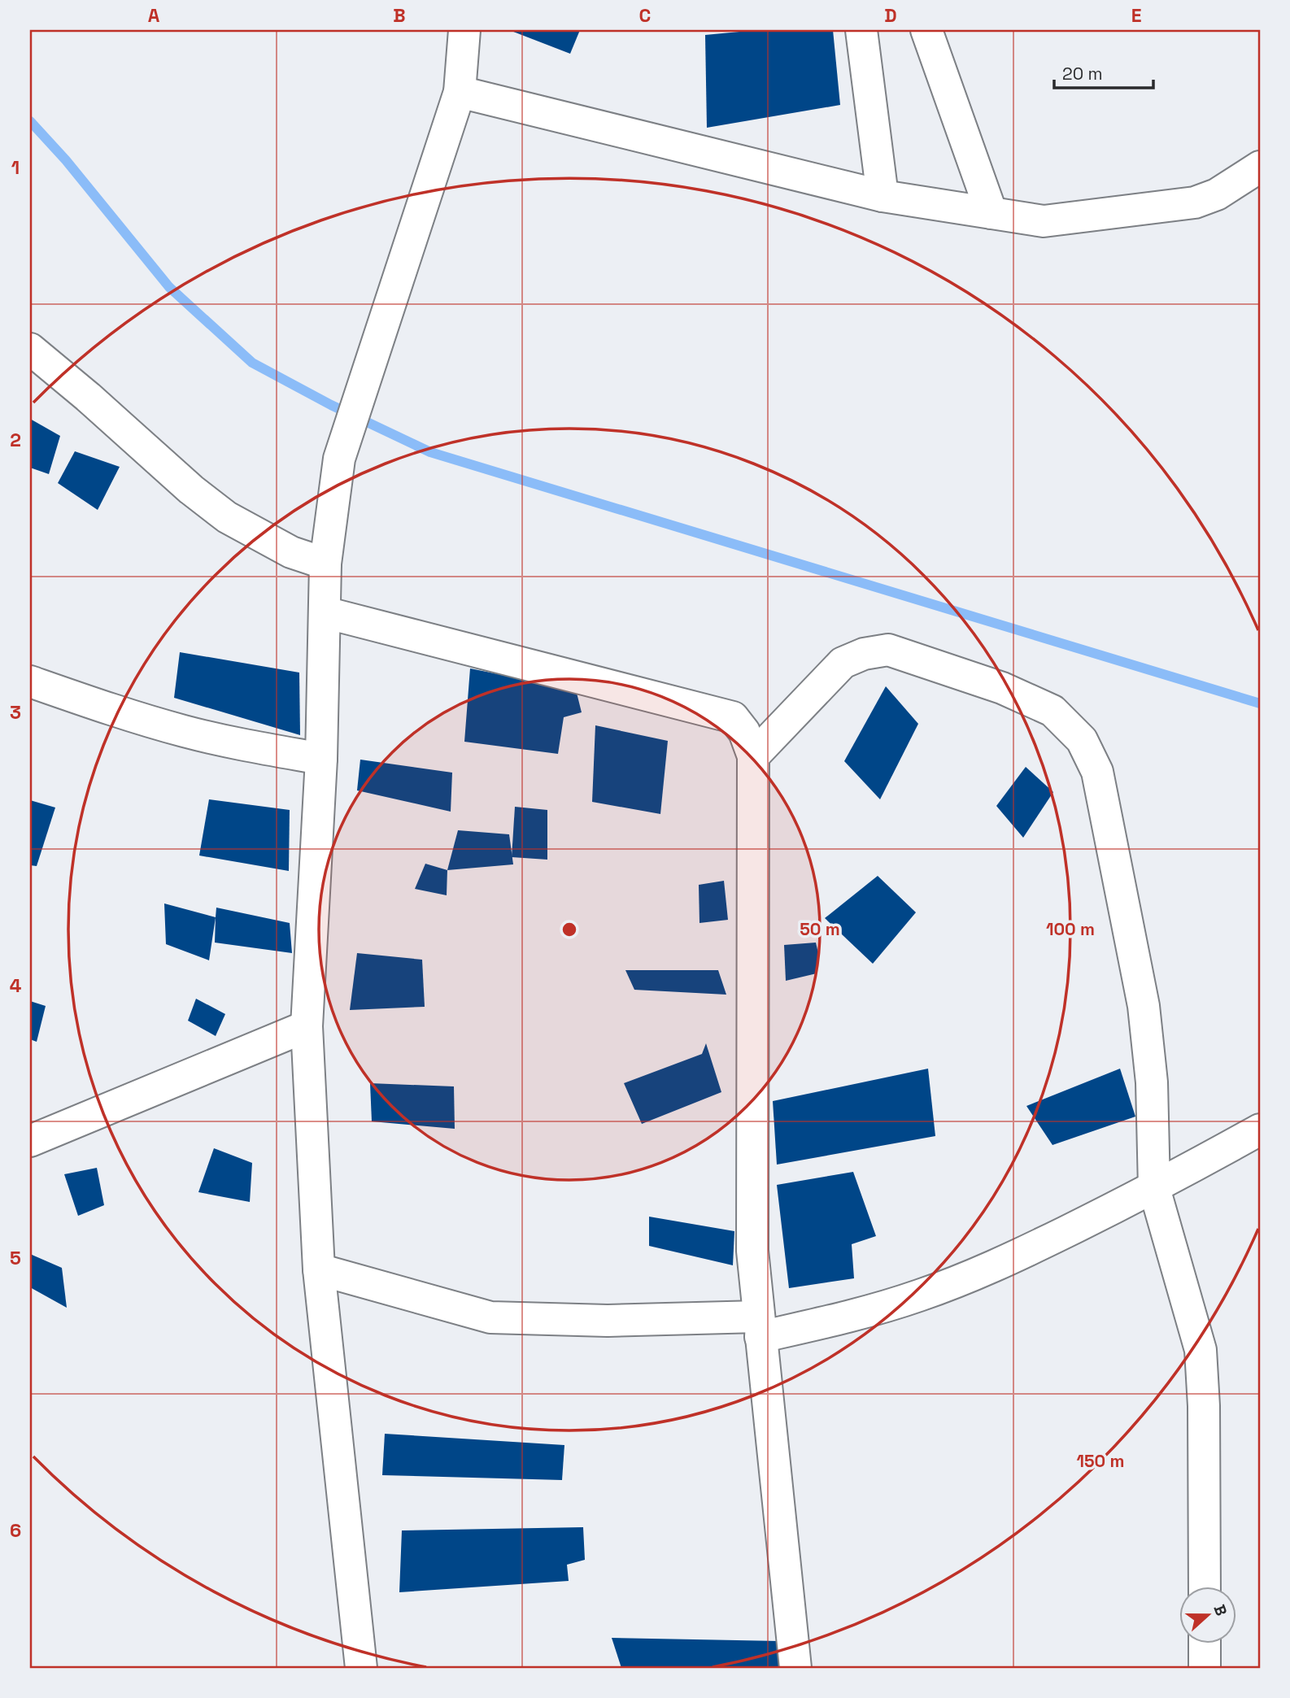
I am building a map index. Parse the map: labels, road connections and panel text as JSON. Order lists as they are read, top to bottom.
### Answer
{
  "scale_bar": "20 m",
  "north": "right",
  "grid": {
    "columns": [
      "A",
      "B",
      "C",
      "D",
      "E"
    ],
    "rows": [
      "1",
      "2",
      "3",
      "4",
      "5",
      "6"
    ]
  },
  "rings": ["50 m", "100 m", "150 m"]
}
